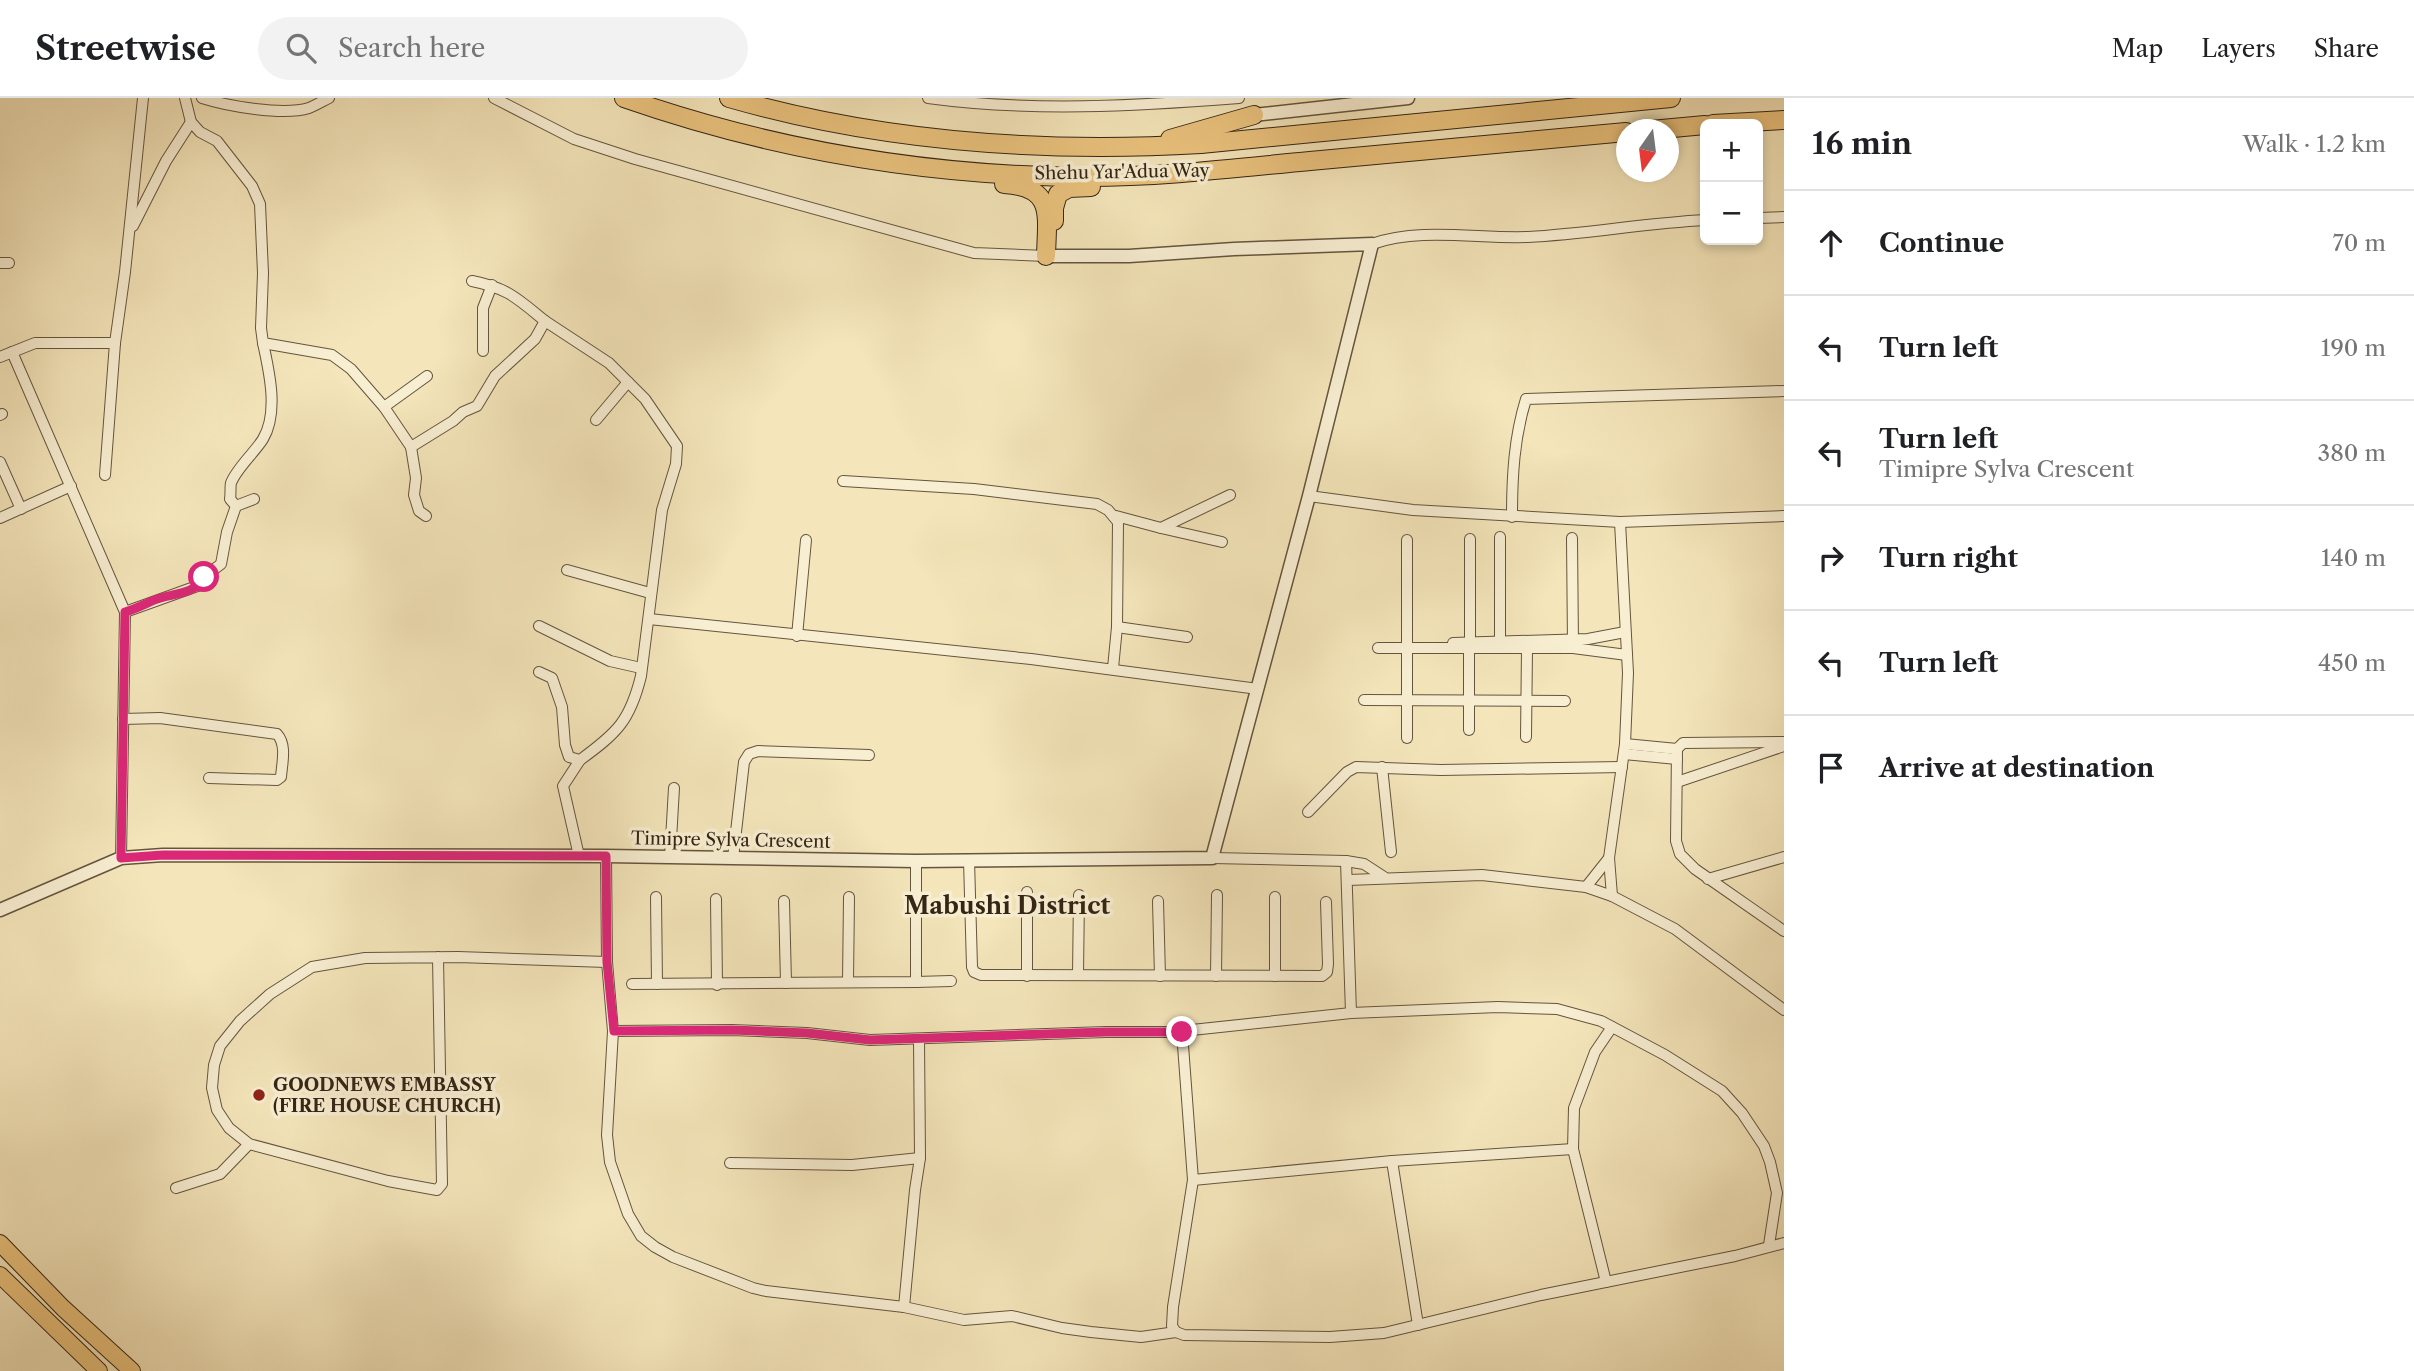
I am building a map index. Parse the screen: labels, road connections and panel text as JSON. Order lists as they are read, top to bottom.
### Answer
{
  "streets": {
    "highway": ["Shehu Yar'Adua Way"],
    "street": ["Timipre Sylva Crescent"]
  },
  "districts": ["Mabushi District"],
  "places": ["GOODNEWS EMBASSY (FIRE HOUSE CHURCH)"],
  "north": "bottom",
  "page": {
    "header": "Streetwise",
    "search": "Search here",
    "nav": ["Map", "Layers", "Share"],
    "heading": ["16 min", "Walk · 1.2 km"],
    "map_buttons": ["+", "−"],
    "list": [
      ["Continue", "70 m"],
      ["Turn left", "190 m"],
      ["Turn left", "Timipre Sylva Crescent", "380 m"],
      ["Turn right", "140 m"],
      ["Turn left", "450 m"],
      "Arrive at destination"
    ]
  }
}
